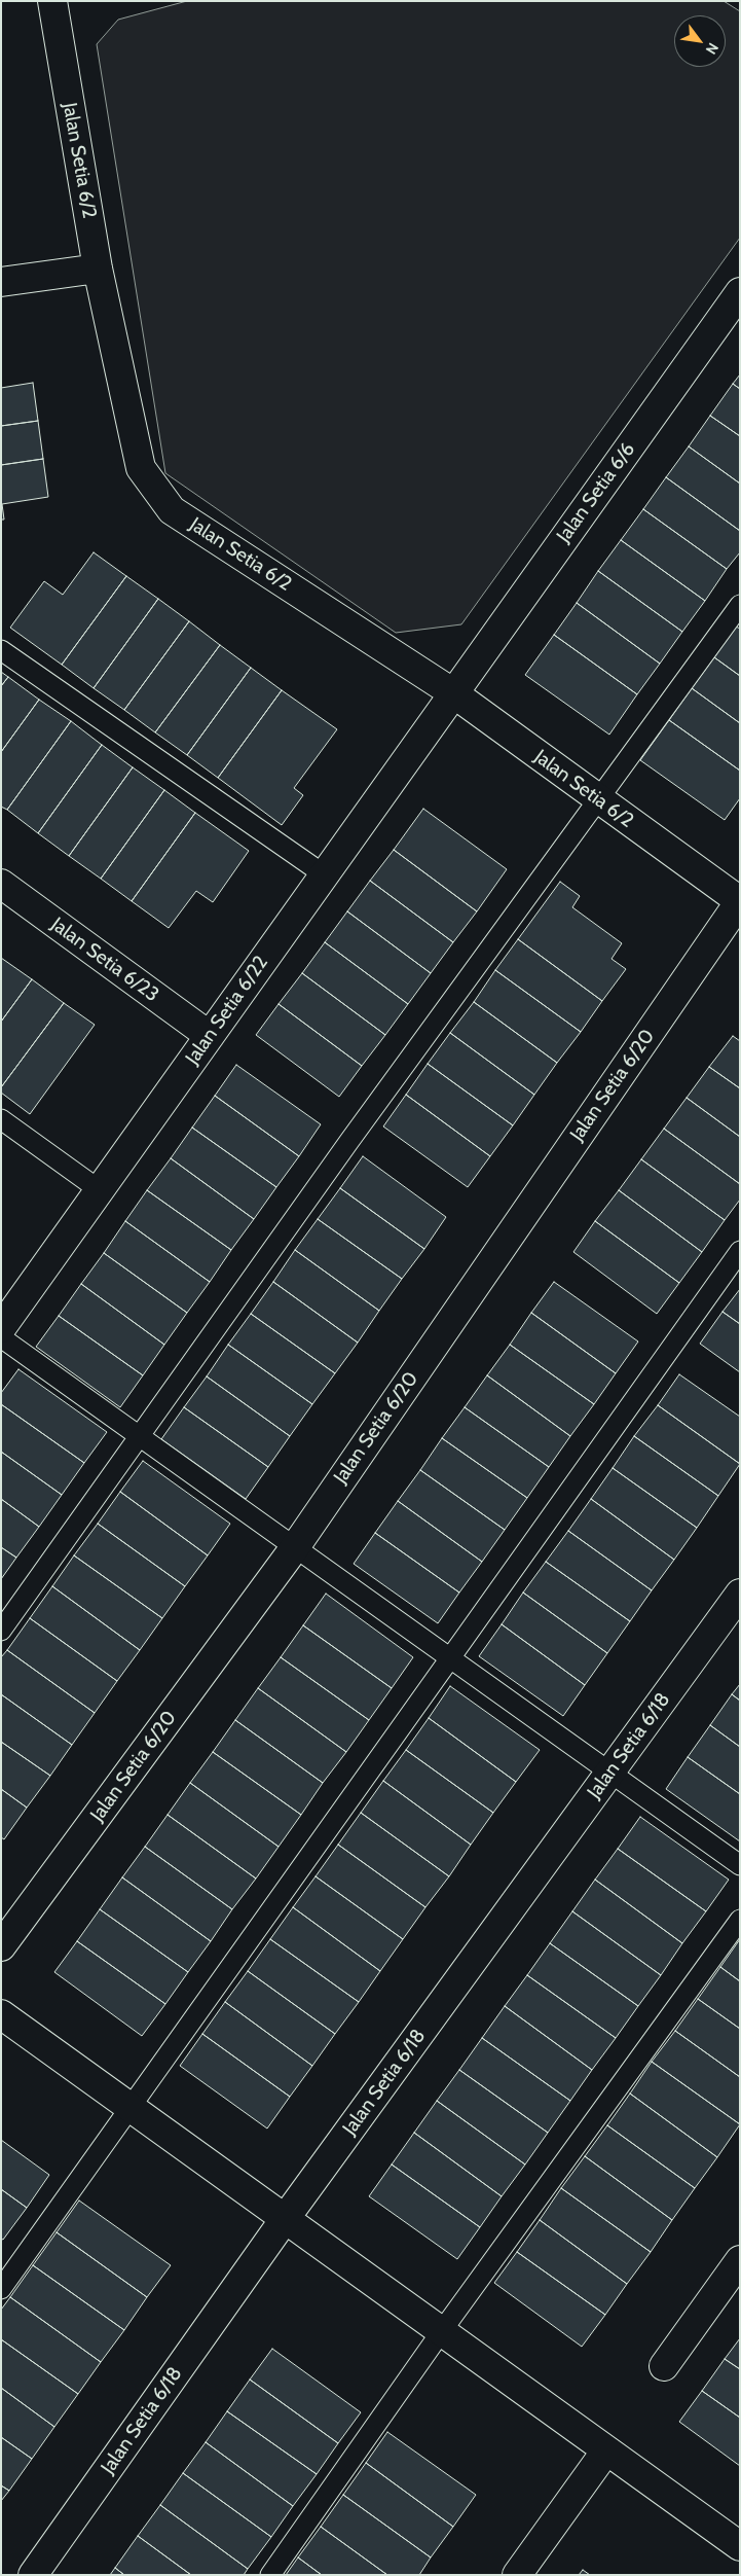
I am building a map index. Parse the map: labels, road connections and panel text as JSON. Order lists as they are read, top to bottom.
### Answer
{
  "streets": {
    "street": [
      "Jalan Setia 6/2",
      "Jalan Setia 6/6",
      "Jalan Setia 6/23",
      "Jalan Setia 6/22",
      "Jalan Setia 6/20",
      "Jalan Setia 6/18"
    ]
  },
  "crossings": [
    ["Jalan Setia 6/2", "Jalan Setia 6/6"],
    ["Jalan Setia 6/2", "Jalan Setia 6/22"],
    ["Jalan Setia 6/2", "Jalan Setia 6/20"],
    ["Jalan Setia 6/6", "Jalan Setia 6/22"],
    ["Jalan Setia 6/23", "Jalan Setia 6/22"]
  ],
  "north": "bottom right"
}
